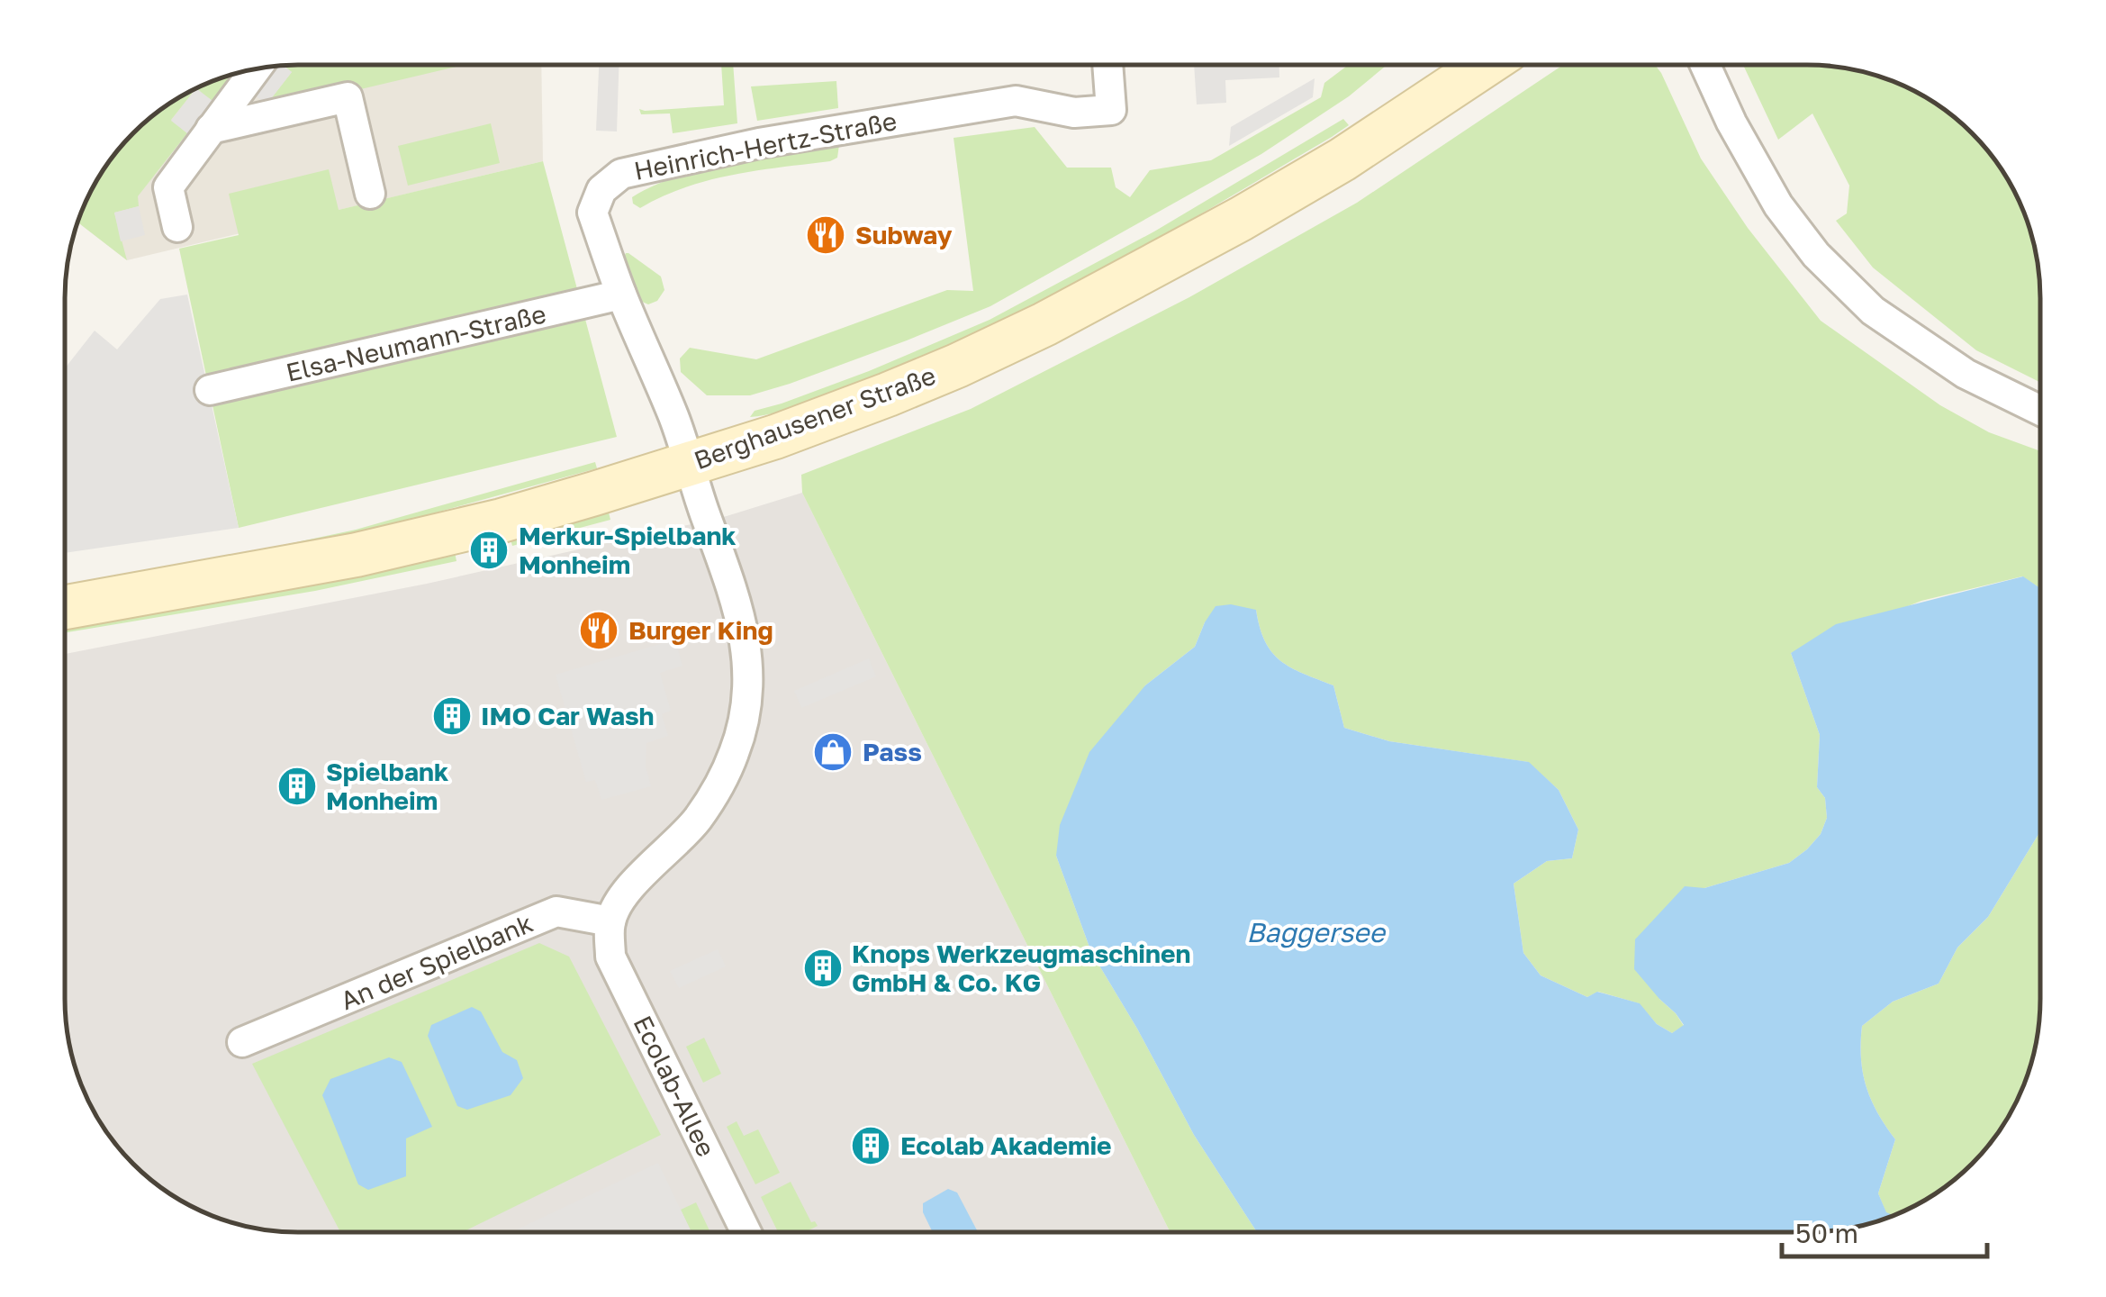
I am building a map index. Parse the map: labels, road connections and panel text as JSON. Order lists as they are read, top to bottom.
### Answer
{
  "streets": {
    "street": [
      "Heinrich-Hertz-Straße",
      "Elsa-Neumann-Straße",
      "Berghausener Straße",
      "An der Spielbank",
      "Ecolab-Allee"
    ]
  },
  "crossings": [
    ["Heinrich-Hertz-Straße", "Elsa-Neumann-Straße"],
    ["Heinrich-Hertz-Straße", "Berghausener Straße"],
    ["An der Spielbank", "Ecolab-Allee"]
  ],
  "water": ["Baggersee"],
  "places": {
    "restaurant": ["Subway", "Burger King"],
    "building": [
      "Merkur-Spielbank Monheim",
      "IMO Car Wash",
      "Spielbank Monheim",
      "Knops Werkzeugmaschinen GmbH & Co. KG",
      "Ecolab Akademie"
    ],
    "shop": ["Pass"]
  },
  "scale_bar": "50 m"
}
